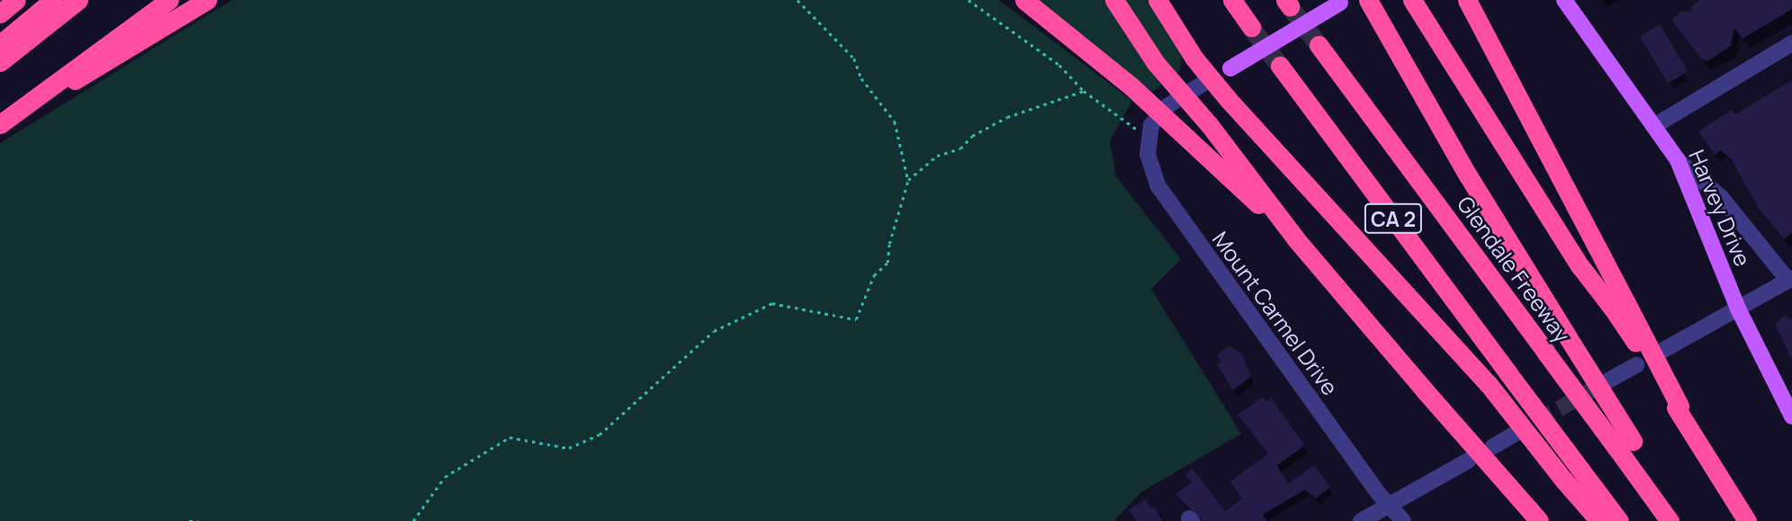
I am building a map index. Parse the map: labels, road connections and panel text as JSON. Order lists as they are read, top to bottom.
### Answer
{
  "streets": {
    "highway": ["CA 2", "Glendale Freeway"],
    "main road": ["Harvey Drive"],
    "street": ["Mount Carmel Drive"]
  }
}
